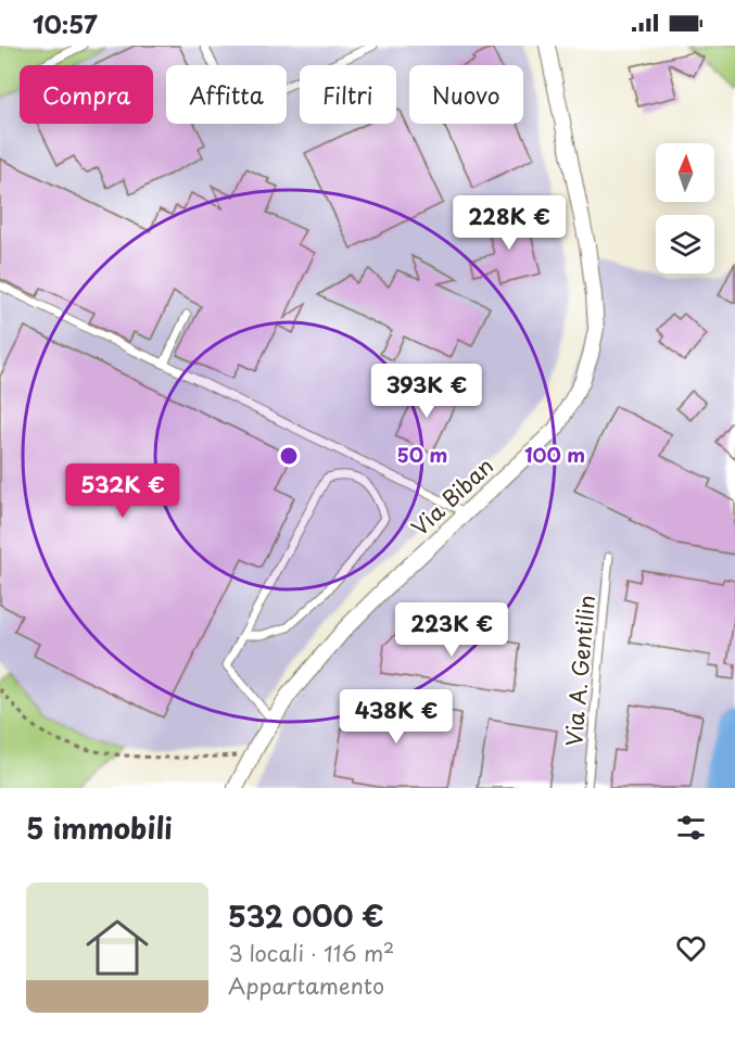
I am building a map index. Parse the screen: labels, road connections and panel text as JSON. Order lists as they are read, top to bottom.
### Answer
{
  "streets": {
    "street": ["Via Biban"],
    "lane": ["Via A. Gentilin"]
  },
  "north": "top",
  "page": {
    "status": "10:57",
    "chip": [
      "Compra",
      "Affitta",
      "Filtri",
      "Nuovo"
    ],
    "price": [
      "228K €",
      "393K €",
      "532K €",
      "223K €",
      "438K €"
    ],
    "heading": "5 immobili",
    "list": [
      {
        "name": "532 000 €",
        "note": "3 locali · 116 m² · Appartamento"
      }
    ]
  },
  "rings": ["50 m", "100 m"]
}
